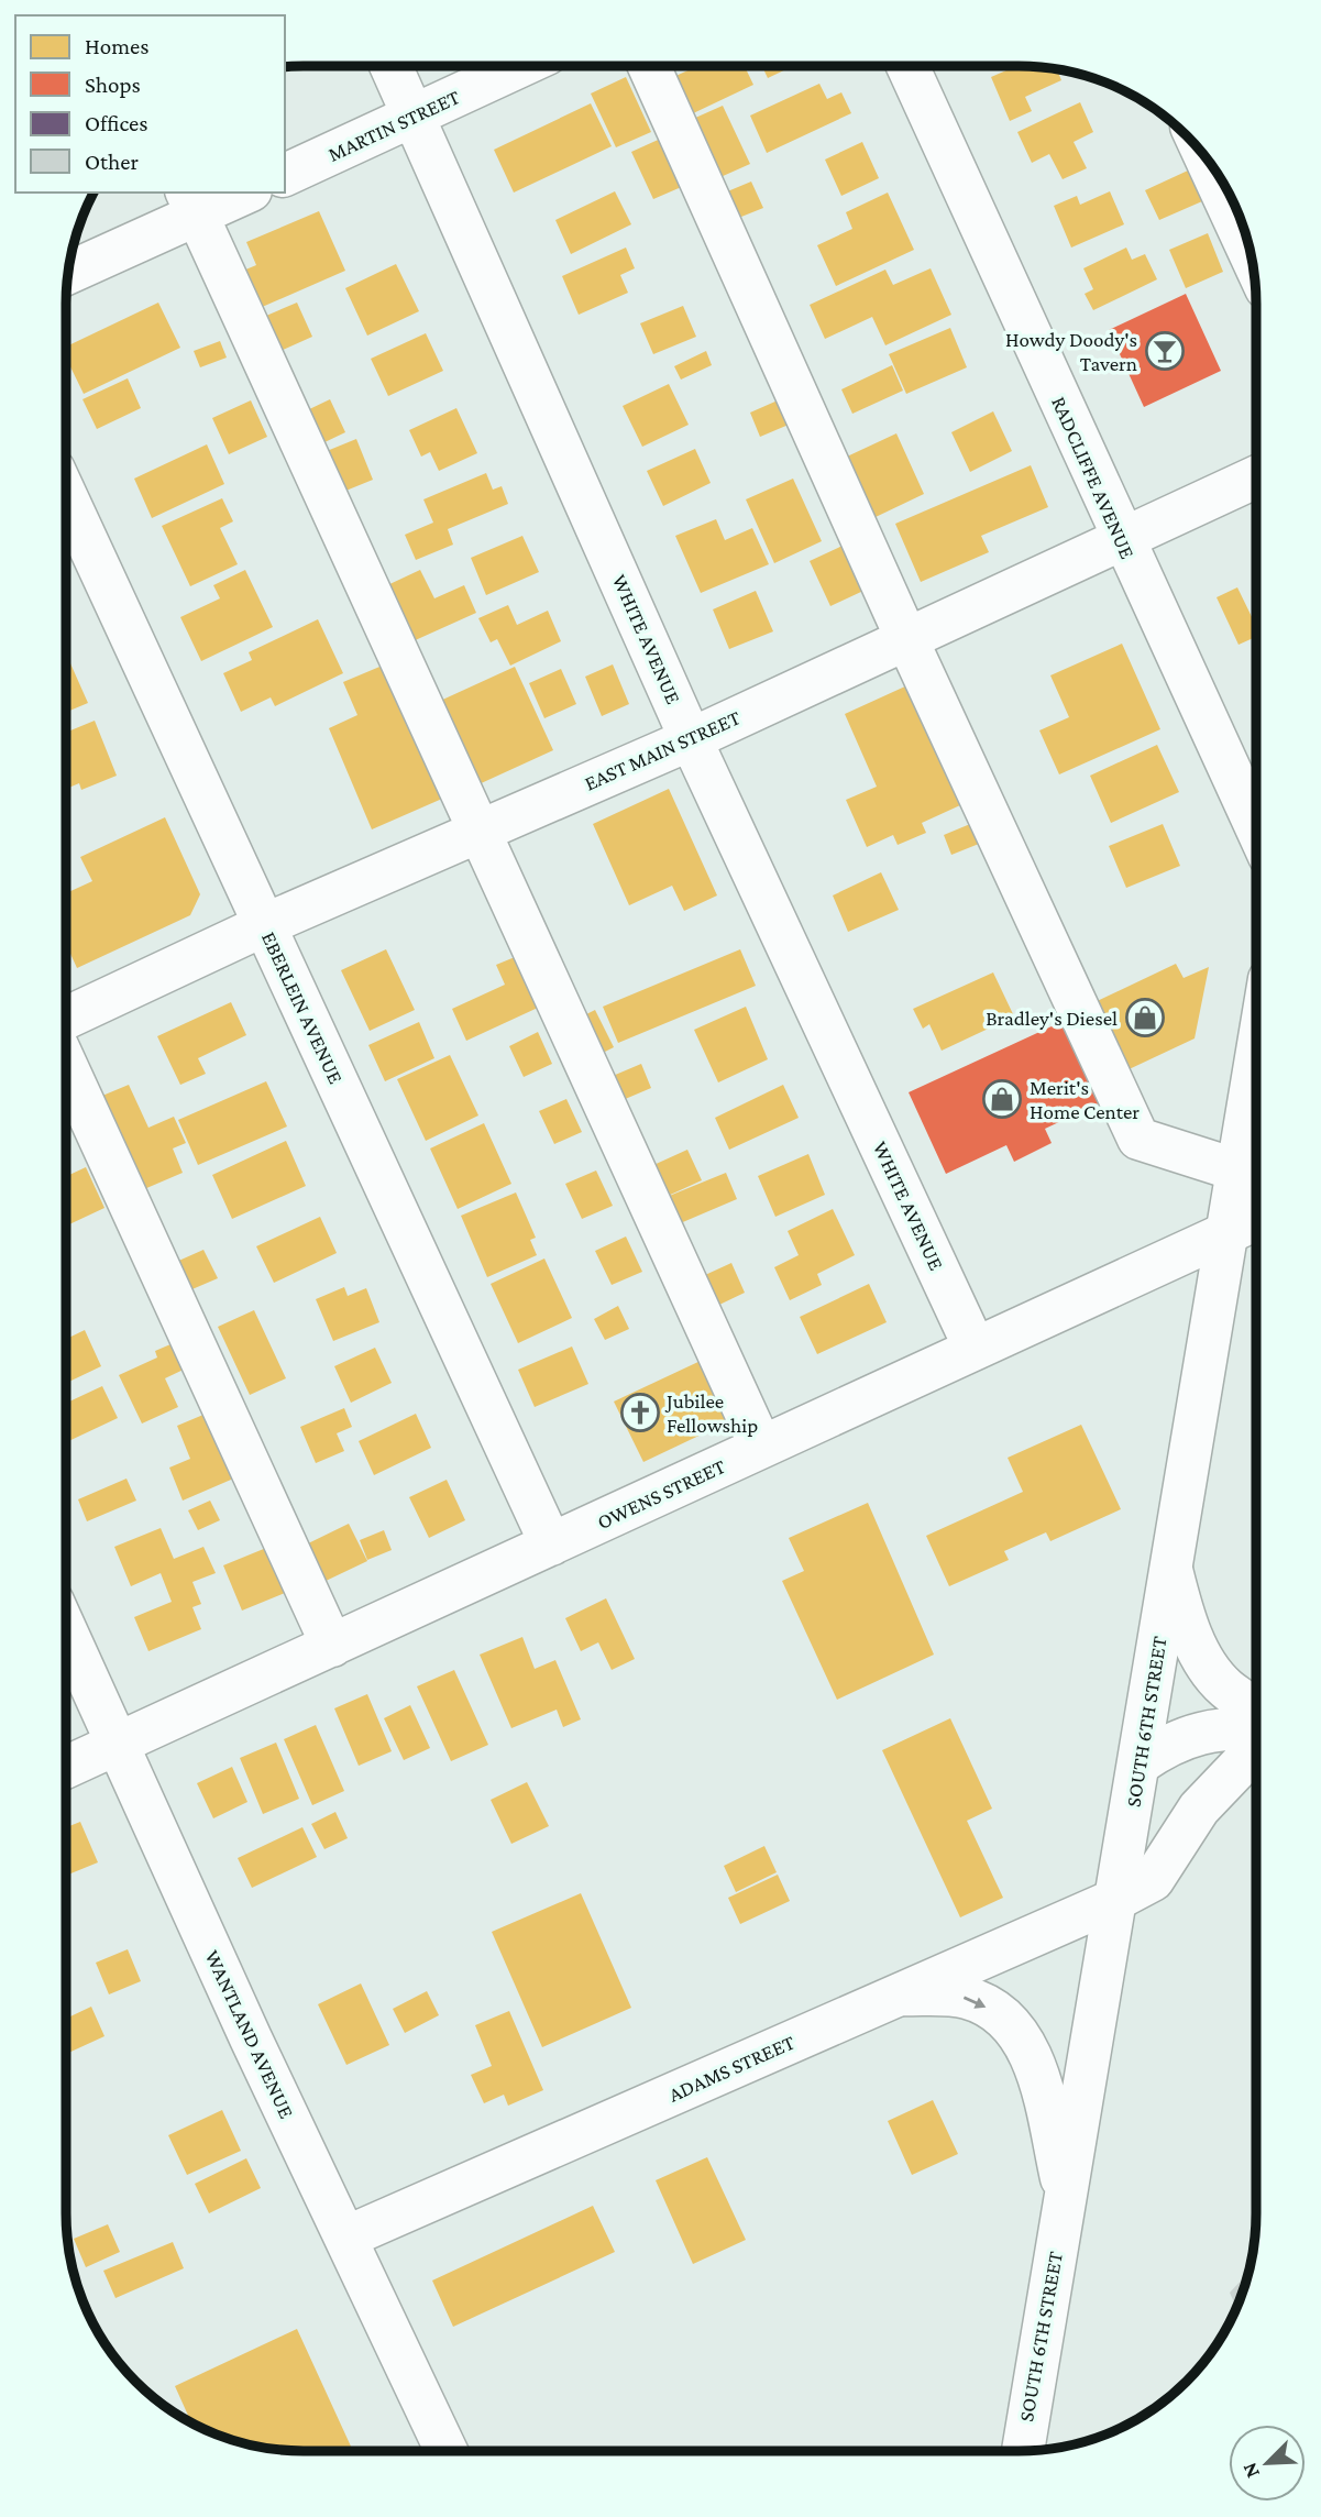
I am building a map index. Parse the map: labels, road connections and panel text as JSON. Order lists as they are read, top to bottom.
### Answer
{
  "streets": {
    "street": [
      "MARTIN STREET",
      "RADCLIFFE AVENUE",
      "WHITE AVENUE",
      "EAST MAIN STREET",
      "EBERLEIN AVENUE",
      "OWENS STREET",
      "SOUTH 6TH STREET",
      "WANTLAND AVENUE",
      "ADAMS STREET"
    ]
  },
  "crossings": [
    ["MARTIN STREET", "WHITE AVENUE"],
    ["RADCLIFFE AVENUE", "EAST MAIN STREET"],
    ["WHITE AVENUE", "EAST MAIN STREET"],
    ["WHITE AVENUE", "OWENS STREET"],
    ["EAST MAIN STREET", "EBERLEIN AVENUE"],
    ["EBERLEIN AVENUE", "OWENS STREET"],
    ["OWENS STREET", "SOUTH 6TH STREET"],
    ["OWENS STREET", "WANTLAND AVENUE"],
    ["SOUTH 6TH STREET", "ADAMS STREET"],
    ["WANTLAND AVENUE", "ADAMS STREET"]
  ],
  "places": {
    "bar": ["Howdy Doody's Tavern"],
    "shop": ["Bradley's Diesel", "Merit's Home Center"],
    "church": ["Jubilee Fellowship"]
  },
  "legend": [
    "Homes",
    "Shops",
    "Offices",
    "Other"
  ],
  "north": "bottom left"
}
